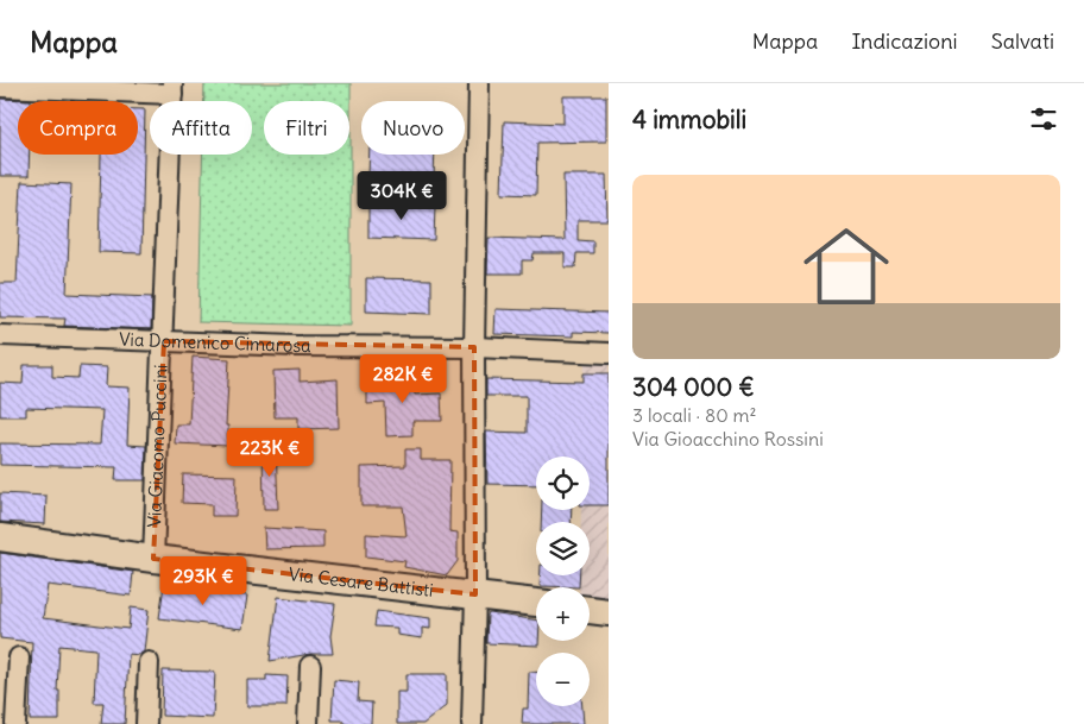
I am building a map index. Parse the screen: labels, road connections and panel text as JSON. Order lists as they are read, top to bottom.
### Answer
{
  "streets": {
    "street": ["Via Domenico Cimarosa", "Via Giacomo Puccini", "Via Cesare Battisti"]
  },
  "crossings": [
    ["Via Domenico Cimarosa", "Via Giacomo Puccini"],
    ["Via Giacomo Puccini", "Via Cesare Battisti"]
  ],
  "page": {
    "header": "Mappa",
    "nav": ["Mappa", "Indicazioni", "Salvati"],
    "heading": "4 immobili",
    "chip": [
      "Compra",
      "Affitta",
      "Filtri",
      "Nuovo"
    ],
    "list": [
      {
        "name": "304 000 €",
        "note": "3 locali · 80 m² · Via Gioacchino Rossini"
      }
    ],
    "price": [
      "304K €",
      "282K €",
      "223K €",
      "293K €"
    ],
    "map_buttons": ["+", "−"]
  }
}
